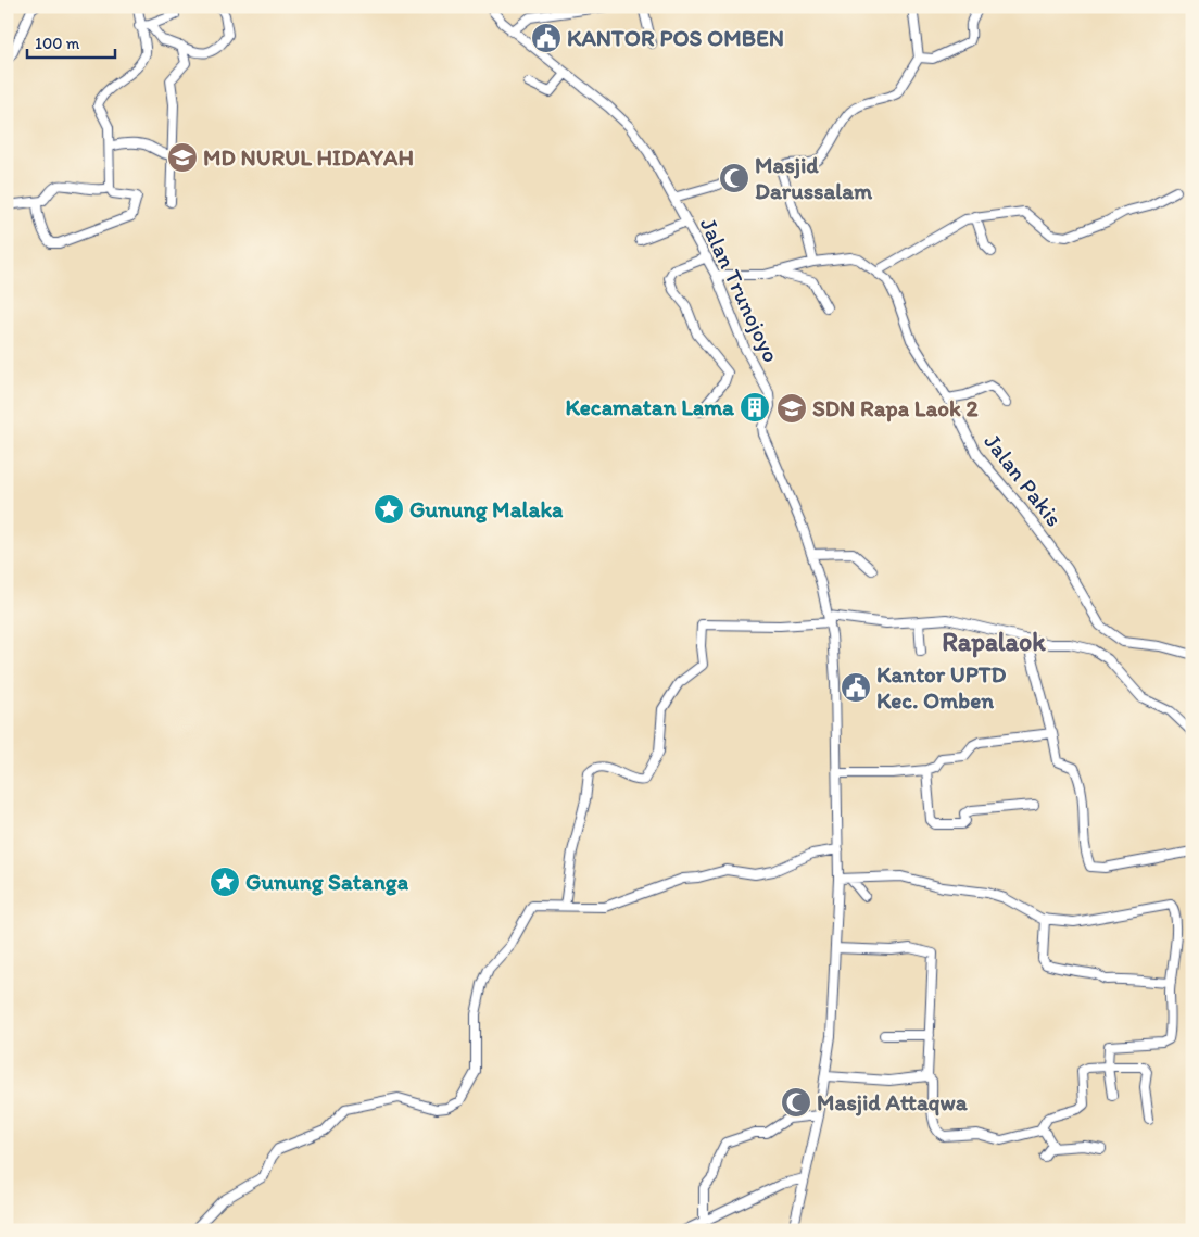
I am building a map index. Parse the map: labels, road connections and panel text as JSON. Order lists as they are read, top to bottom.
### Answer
{
  "streets": {
    "street": ["Jalan Trunojoyo", "Jalan Pakis"]
  },
  "crossings": [
    ["Jalan Trunojoyo", "Jalan Pakis"]
  ],
  "districts": ["Rapalaok"],
  "places": {
    "public building": ["KANTOR POS OMBEN", "Kantor UPTD Kec. Omben"],
    "school or university": ["MD NURUL HIDAYAH", "SDN Rapa Laok 2"],
    "mosque": ["Masjid Darussalam", "Masjid Attaqwa"],
    "building": ["Kecamatan Lama"],
    "place": ["Gunung Malaka", "Gunung Satanga"]
  },
  "scale_bar": "100 m"
}
